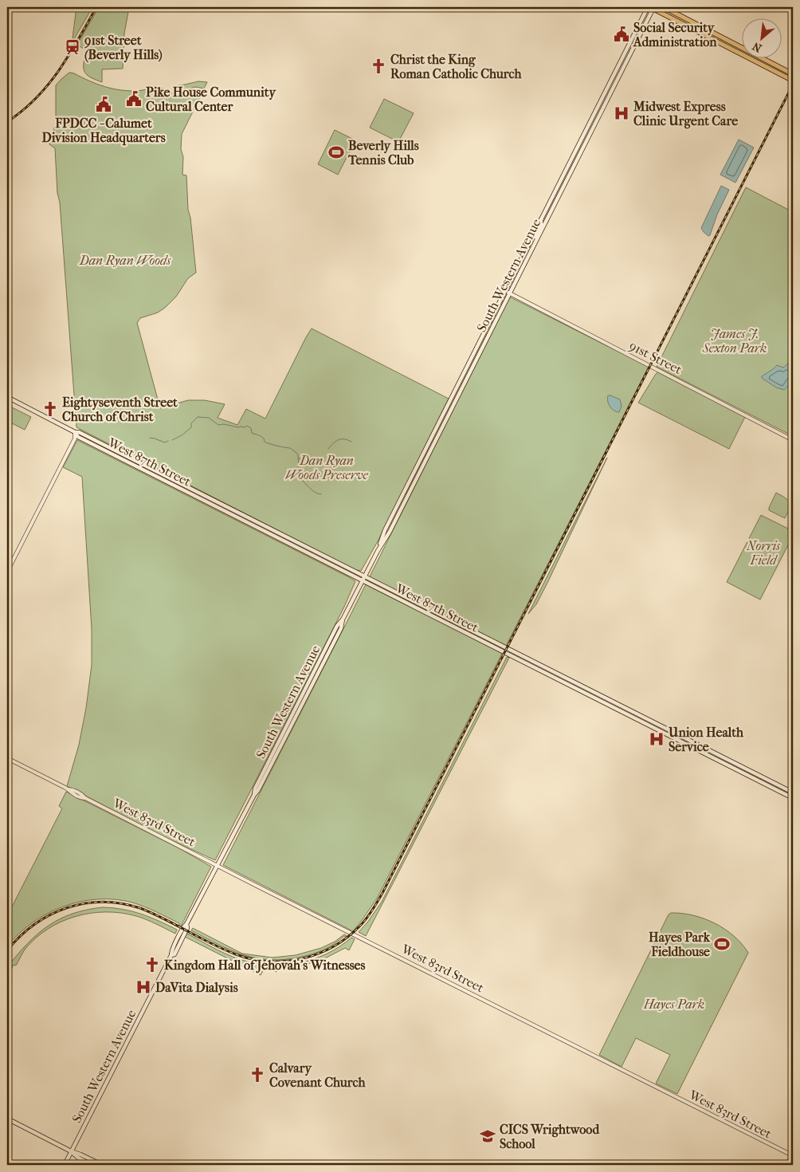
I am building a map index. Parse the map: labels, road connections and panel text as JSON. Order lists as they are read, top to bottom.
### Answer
{
  "streets": {
    "main road": ["South Western Avenue", "West 87th Street"],
    "street": ["91st Street", "West 83rd Street"]
  },
  "crossings": [
    ["South Western Avenue", "91st Street"],
    ["South Western Avenue", "West 87th Street"],
    ["South Western Avenue", "West 83rd Street"]
  ],
  "parks": [
    "Dan Ryan Woods",
    "James J. Sexton Park",
    "Dan Ryan Woods Preserve",
    "Norris Field",
    "Hayes Park"
  ],
  "places": {
    "public building": ["Social Security Administration", "Pike House Community Cultural Center", "FPDCC - Calumet Division Headquarters"],
    "station": ["91st Street (Beverly Hills)"],
    "church": [
      "Christ the King Roman Catholic Church",
      "Eightyseventh Street Church of Christ",
      "Kingdom Hall of Jehovah's Witnesses",
      "Calvary Covenant Church"
    ],
    "hospital": ["Midwest Express Clinic Urgent Care", "Union Health Service", "DaVita Dialysis"],
    "sports": ["Beverly Hills Tennis Club", "Hayes Park Fieldhouse"],
    "school or university": ["CICS Wrightwood School"]
  },
  "north": "bottom left"
}
